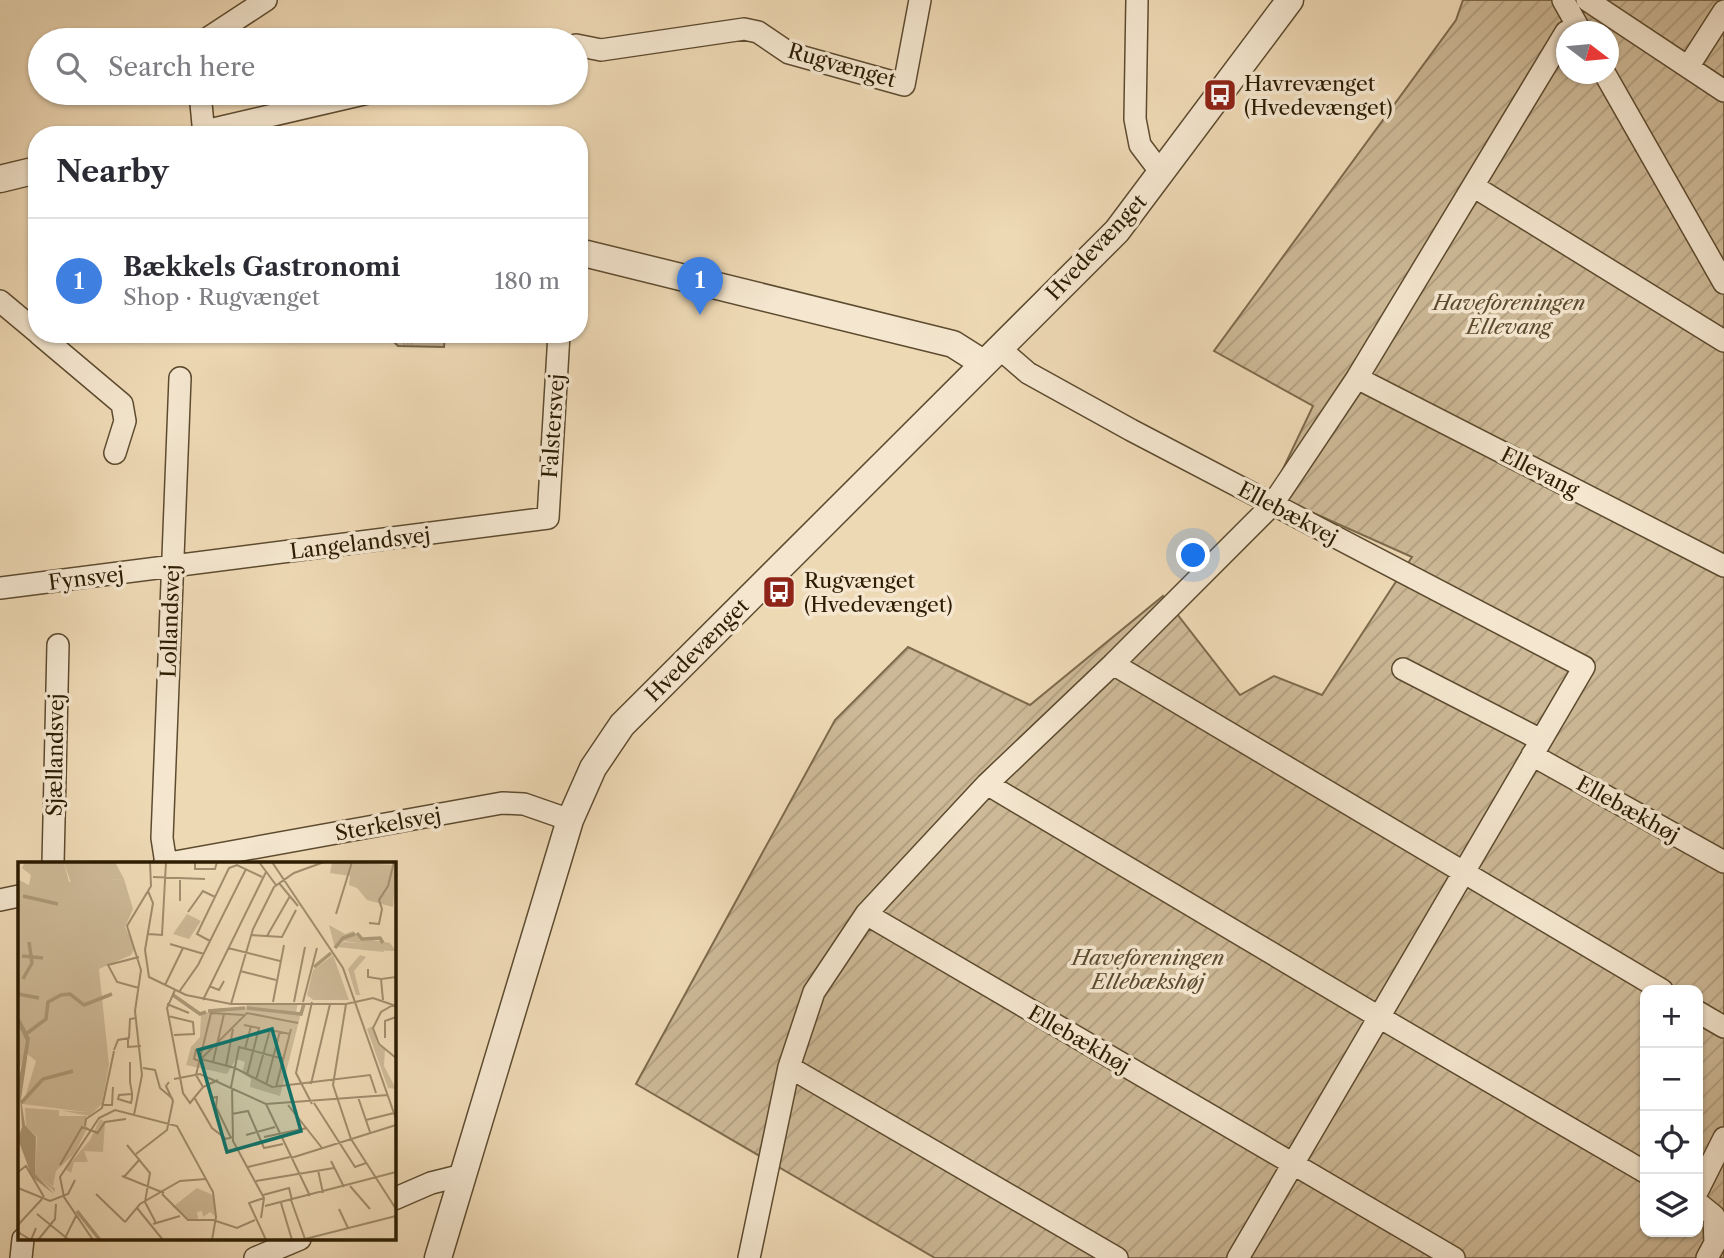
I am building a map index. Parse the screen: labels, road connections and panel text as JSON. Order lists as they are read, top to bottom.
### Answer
{
  "streets": {
    "street": [
      "Rugvænget",
      "Hvedevænget",
      "Falstersvej",
      "Ellevang",
      "Ellebækvej",
      "Langelandsvej",
      "Fynsvej",
      "Lollandsvej",
      "Sjællandsvej",
      "Ellebækhøj",
      "Sterkelsvej"
    ]
  },
  "crossings": [
    ["Hvedevænget", "Ellebækvej"],
    ["Hvedevænget", "Sterkelsvej"],
    ["Falstersvej", "Langelandsvej"],
    ["Ellebækvej", "Ellebækhøj"],
    ["Langelandsvej", "Fynsvej"],
    ["Langelandsvej", "Lollandsvej"],
    ["Fynsvej", "Lollandsvej"]
  ],
  "parks": ["Haveforeningen Ellevang", "Haveforeningen Ellebækshøj"],
  "places": {
    "bus stop": ["Havrevænget (Hvedevænget)", "Rugvænget (Hvedevænget)"]
  },
  "north": "right",
  "page": {
    "search": "Search here",
    "heading": "Nearby",
    "list": [
      {
        "mark": "1",
        "name": "Bækkels Gastronomi",
        "note": "Shop · Rugvænget",
        "value": "180 m"
      }
    ],
    "pins": "1",
    "map_buttons": ["+", "−"]
  }
}
